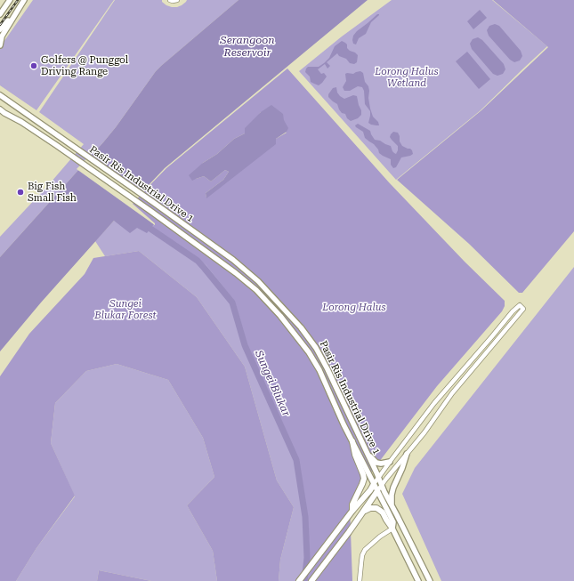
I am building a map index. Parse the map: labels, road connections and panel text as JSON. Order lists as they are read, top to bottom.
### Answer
{
  "streets": {
    "main road": ["Pasir Ris Industrial Drive 1"]
  },
  "water": ["Serangoon Reservoir", "Sungei Blukar"],
  "parks": ["Lorong Halus Wetland", "Sungei Blukar Forest", "Lorong Halus"],
  "places": ["Golfers @ Punggol Driving Range", "Big Fish Small Fish"]
}
